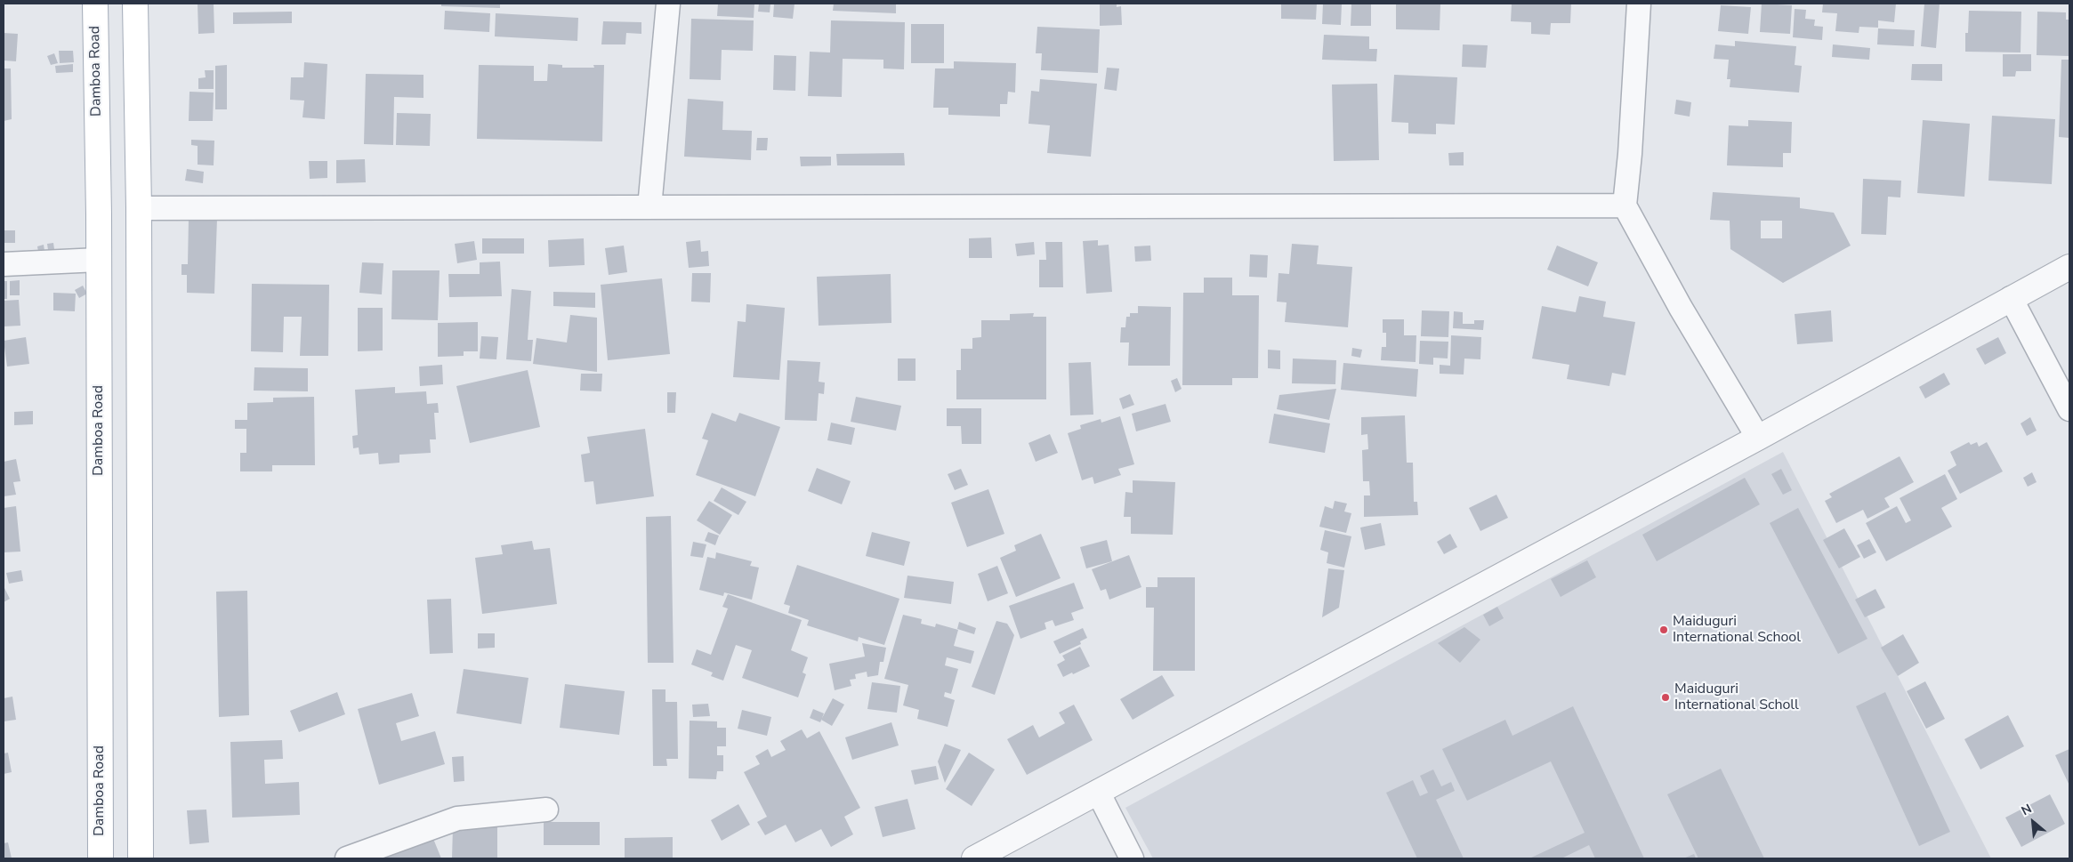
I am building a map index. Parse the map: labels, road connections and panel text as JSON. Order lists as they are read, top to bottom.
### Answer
{
  "streets": {
    "main road": ["Damboa Road"]
  },
  "places": ["Maiduguri International School", "Maiduguri International Scholl"],
  "north": "top left"
}
